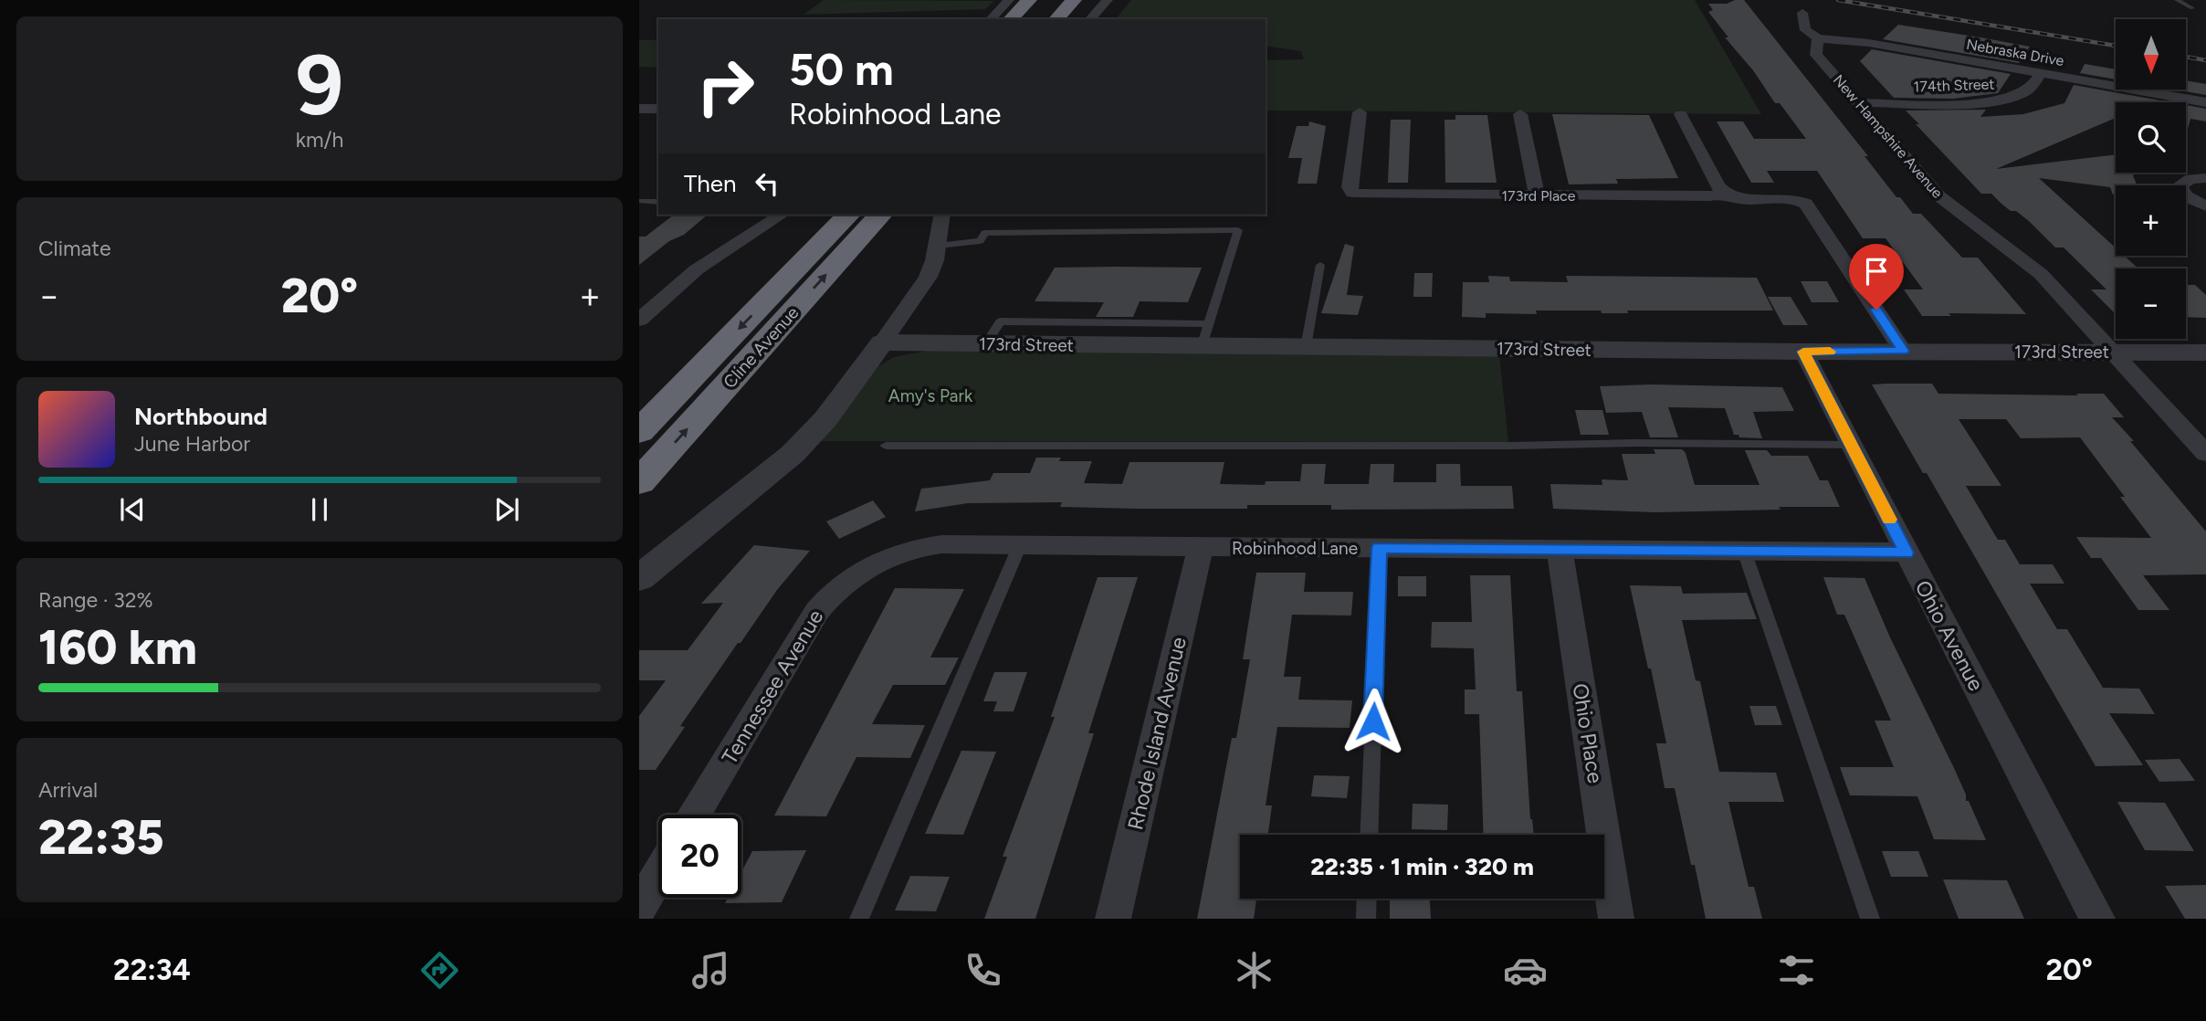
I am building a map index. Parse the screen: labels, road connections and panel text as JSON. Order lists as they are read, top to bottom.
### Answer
{
  "streets": {
    "highway": ["Cline Avenue"],
    "street": [
      "Nebraska Drive",
      "174th Street",
      "New Hampshire Avenue",
      "173rd Place",
      "173rd Street",
      "Robinhood Lane",
      "Ohio Avenue",
      "Tennessee Avenue",
      "Rhode Island Avenue",
      "Ohio Place"
    ]
  },
  "crossings": [
    ["Nebraska Drive", "174th Street"],
    ["Nebraska Drive", "New Hampshire Avenue"],
    ["174th Street", "New Hampshire Avenue"],
    ["New Hampshire Avenue", "173rd Street"],
    ["173rd Place", "173rd Street"],
    ["173rd Street", "Ohio Avenue"],
    ["Robinhood Lane", "Ohio Avenue"],
    ["Robinhood Lane", "Tennessee Avenue"],
    ["Robinhood Lane", "Rhode Island Avenue"],
    ["Robinhood Lane", "Ohio Place"]
  ],
  "parks": ["Amy's Park"],
  "north": "bottom",
  "page": {
    "tile": [
      ["9", "km/h"],
      "Climate",
      ["Range · 32%", "160 km"],
      ["Arrival", "22:35"]
    ],
    "map_buttons": ["+", "−"],
    "turn": ["50 m", "Robinhood Lane"],
    "then": "Then",
    "heat": ["−", "20°", "+"],
    "song": ["Northbound", "June Harbor"],
    "limit": "20",
    "trip": "22:35 · 1 min · 320 m",
    "tabs": ["22:34", "20°"]
  }
}
